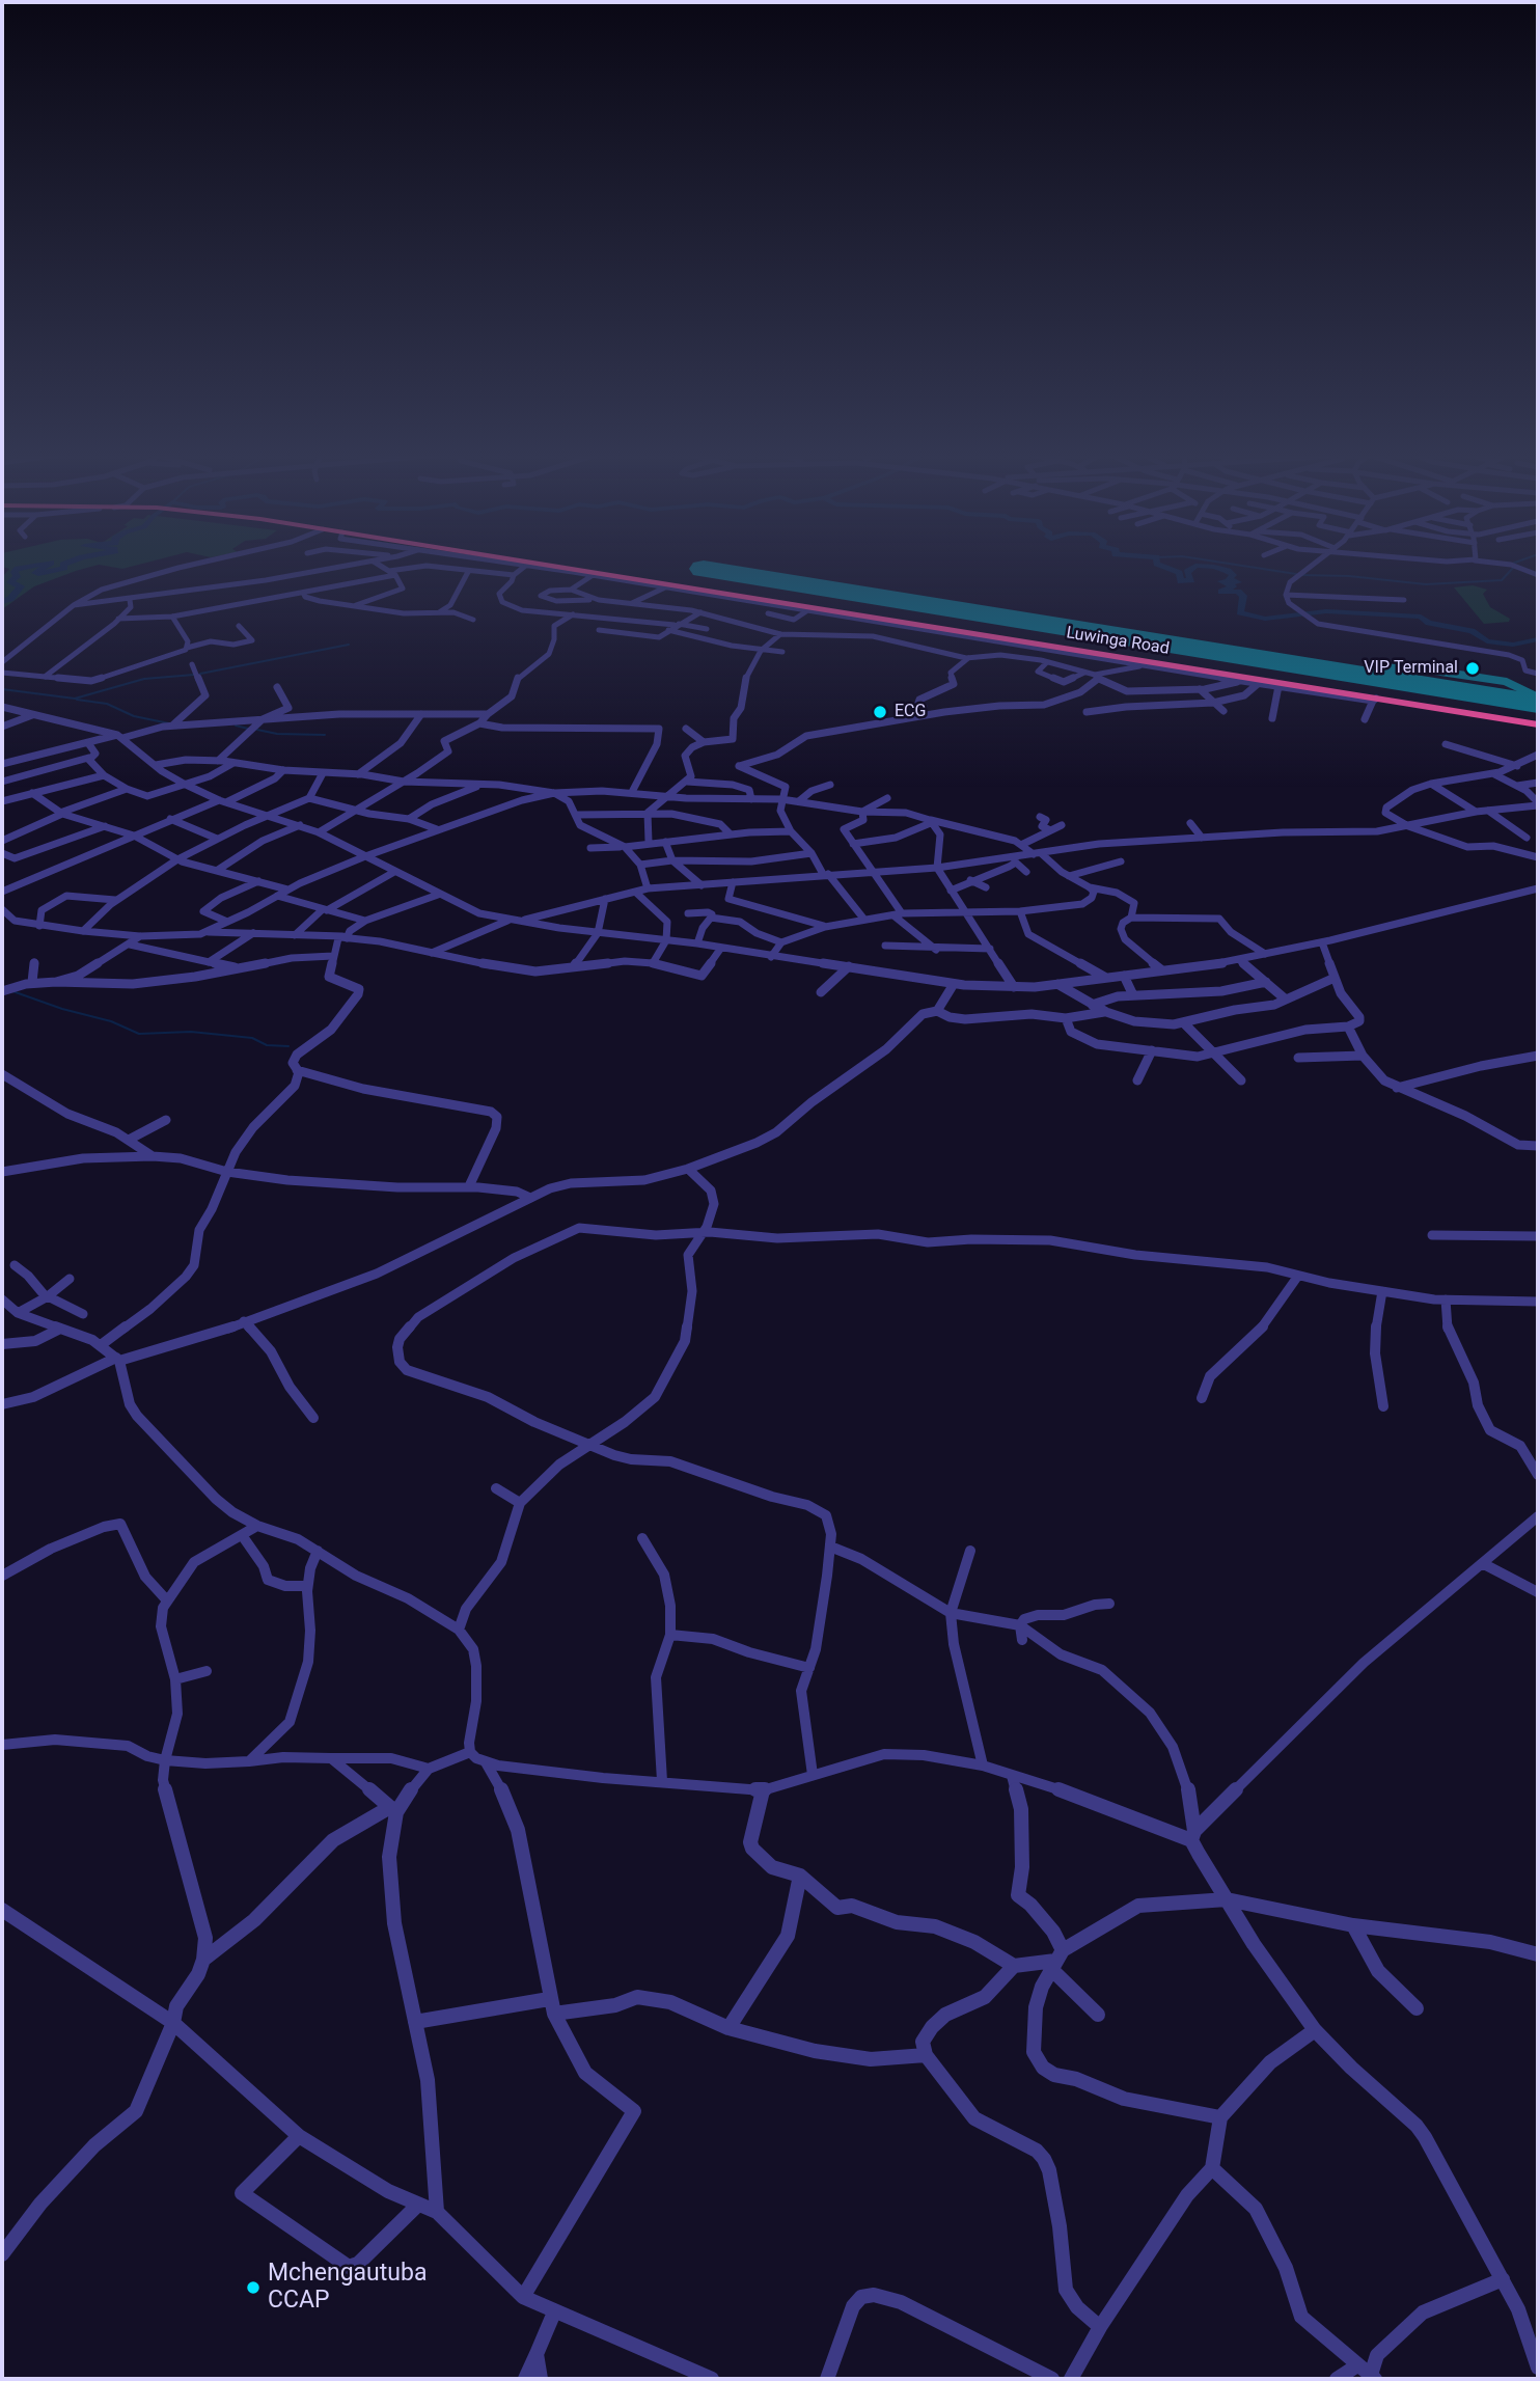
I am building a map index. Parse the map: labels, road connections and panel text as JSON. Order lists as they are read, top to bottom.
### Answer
{
  "streets": {
    "highway": ["Luwinga Road"]
  },
  "places": ["VIP Terminal", "ECG", "Mchengautuba CCAP"]
}
